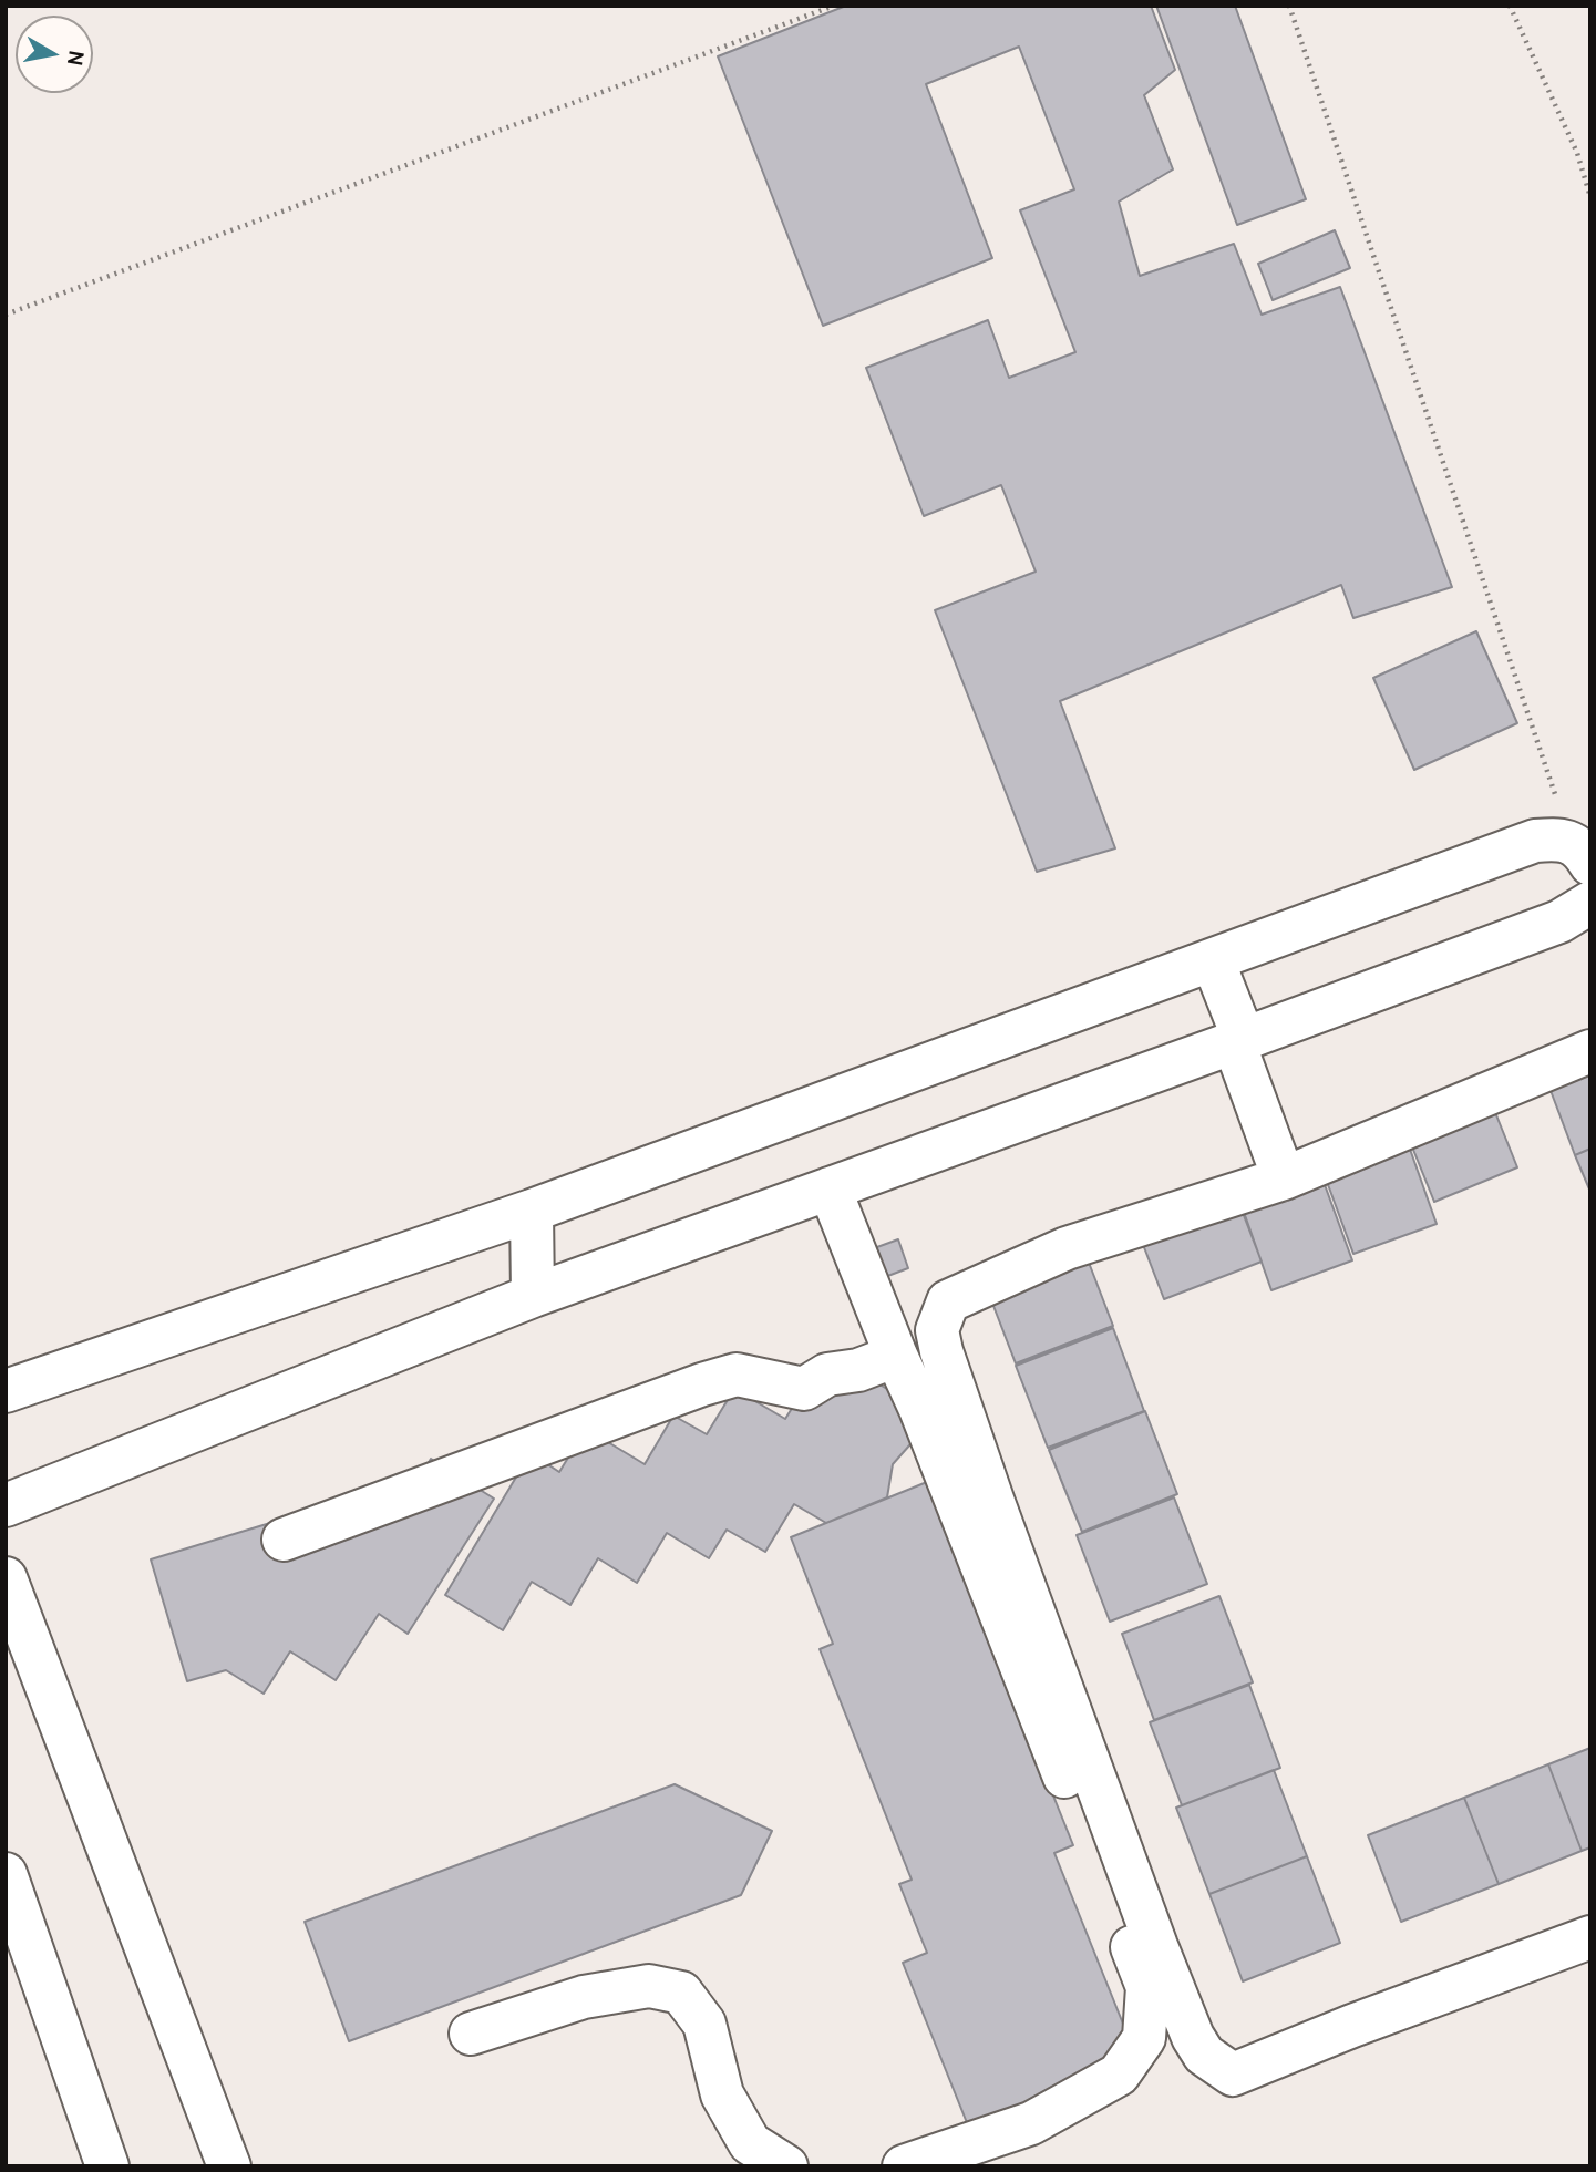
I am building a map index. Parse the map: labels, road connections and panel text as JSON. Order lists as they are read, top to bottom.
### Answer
{
  "north": "right"
}
